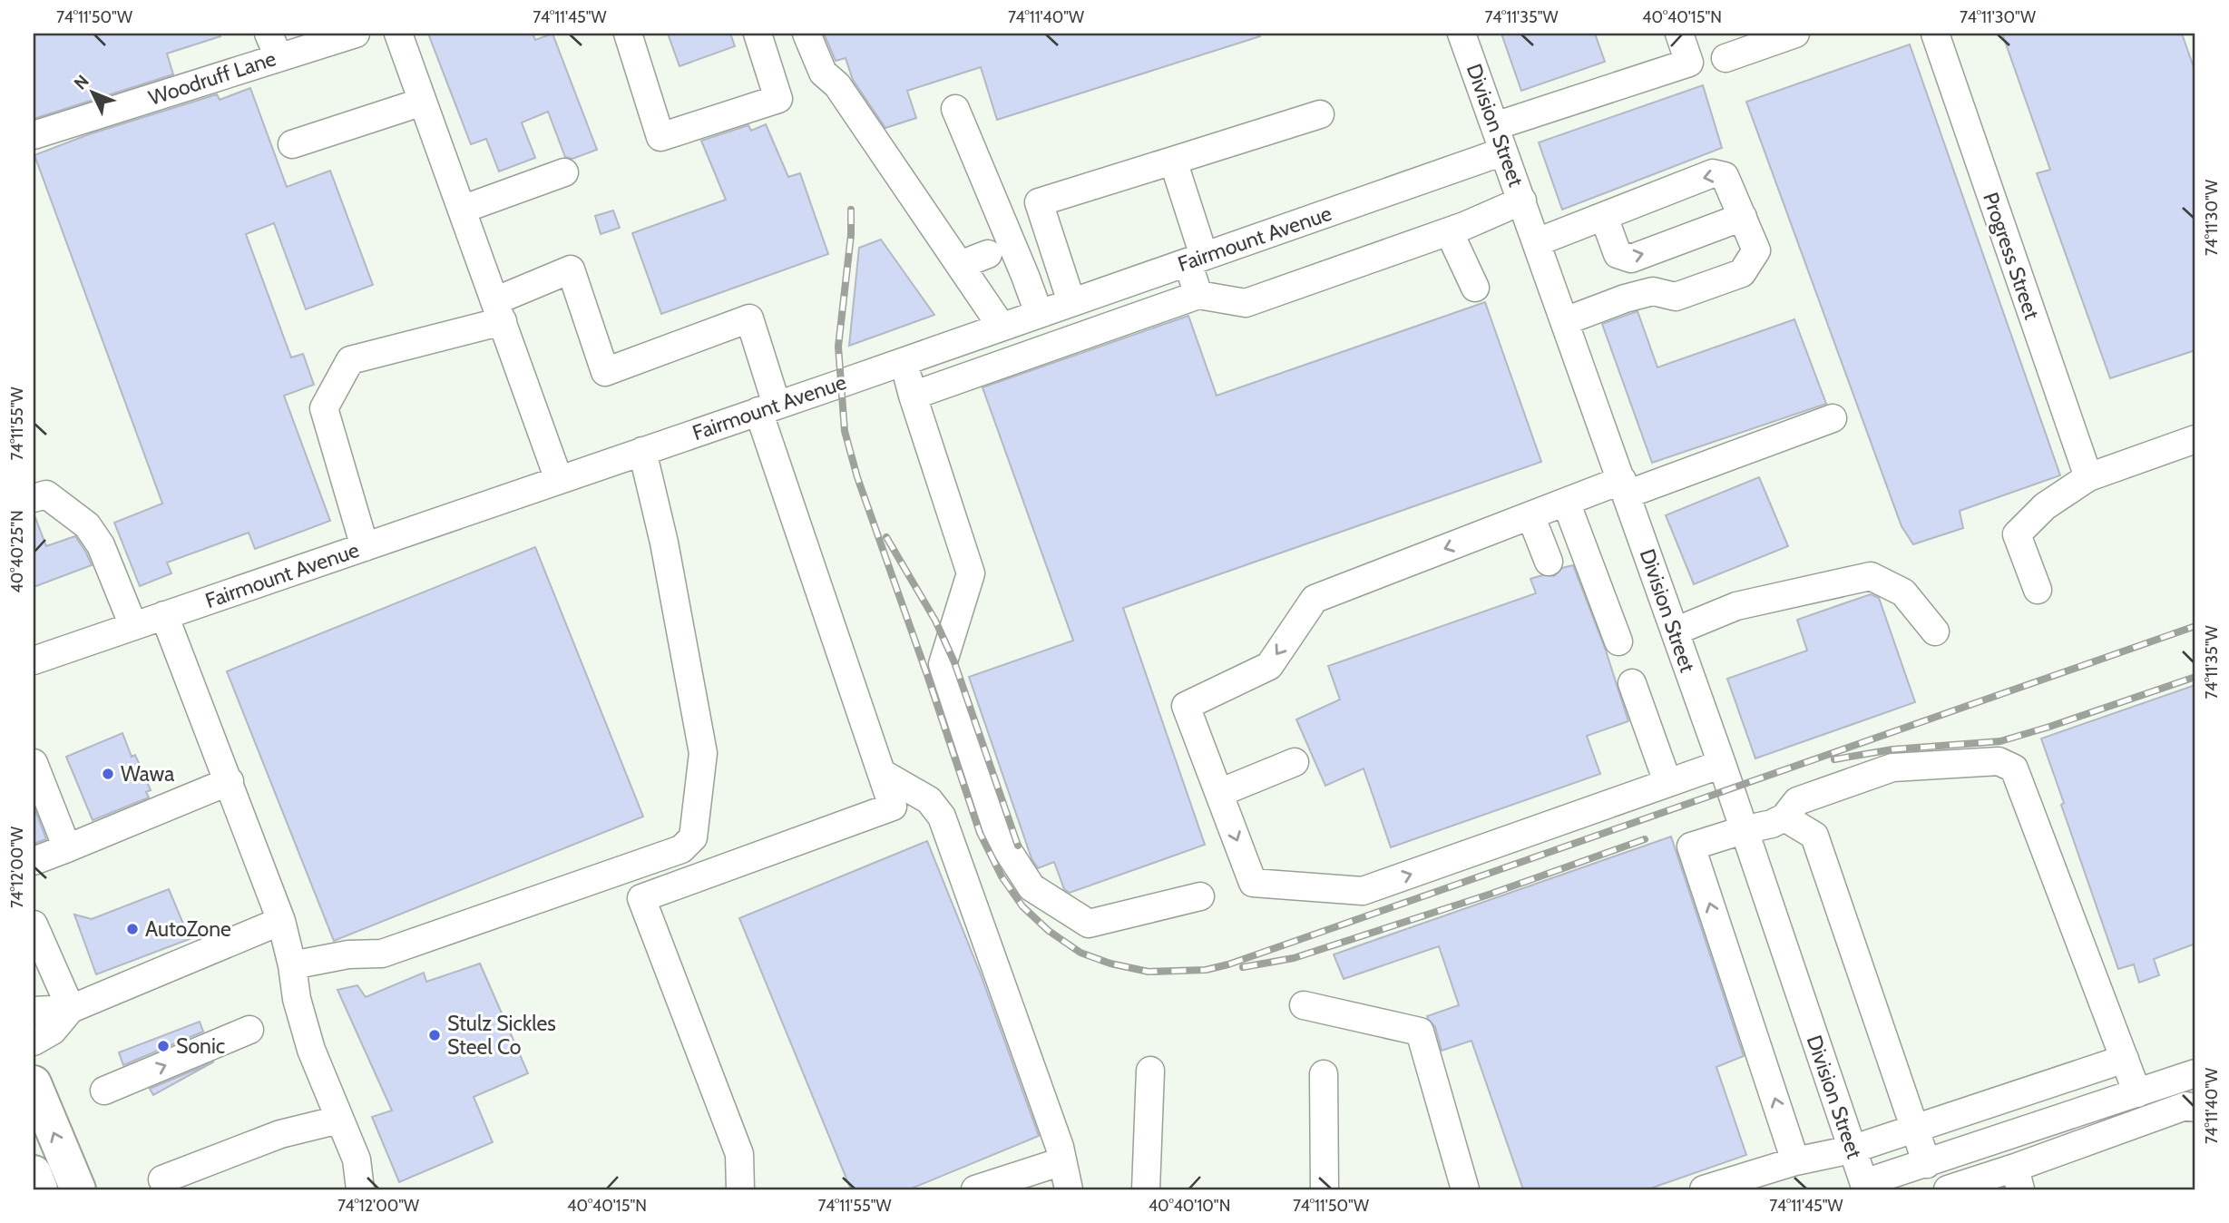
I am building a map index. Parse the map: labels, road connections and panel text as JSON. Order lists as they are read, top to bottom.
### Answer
{
  "streets": {
    "street": [
      "Woodruff Lane",
      "Division Street",
      "Fairmount Avenue",
      "Progress Street"
    ]
  },
  "crossings": [
    ["Division Street", "Fairmount Avenue"]
  ],
  "places": [
    "Wawa",
    "AutoZone",
    "Stulz Sickles Steel Co",
    "Sonic"
  ],
  "north": "top left",
  "coordinates": [
    "74°11'50\"W",
    "74°11'45\"W",
    "74°11'40\"W",
    "74°11'35\"W",
    "40°40'15\"N",
    "74°11'30\"W",
    "74°11'55\"W",
    "40°40'25\"N",
    "74°12'00\"W",
    "40°40'10\"N"
  ]
}
